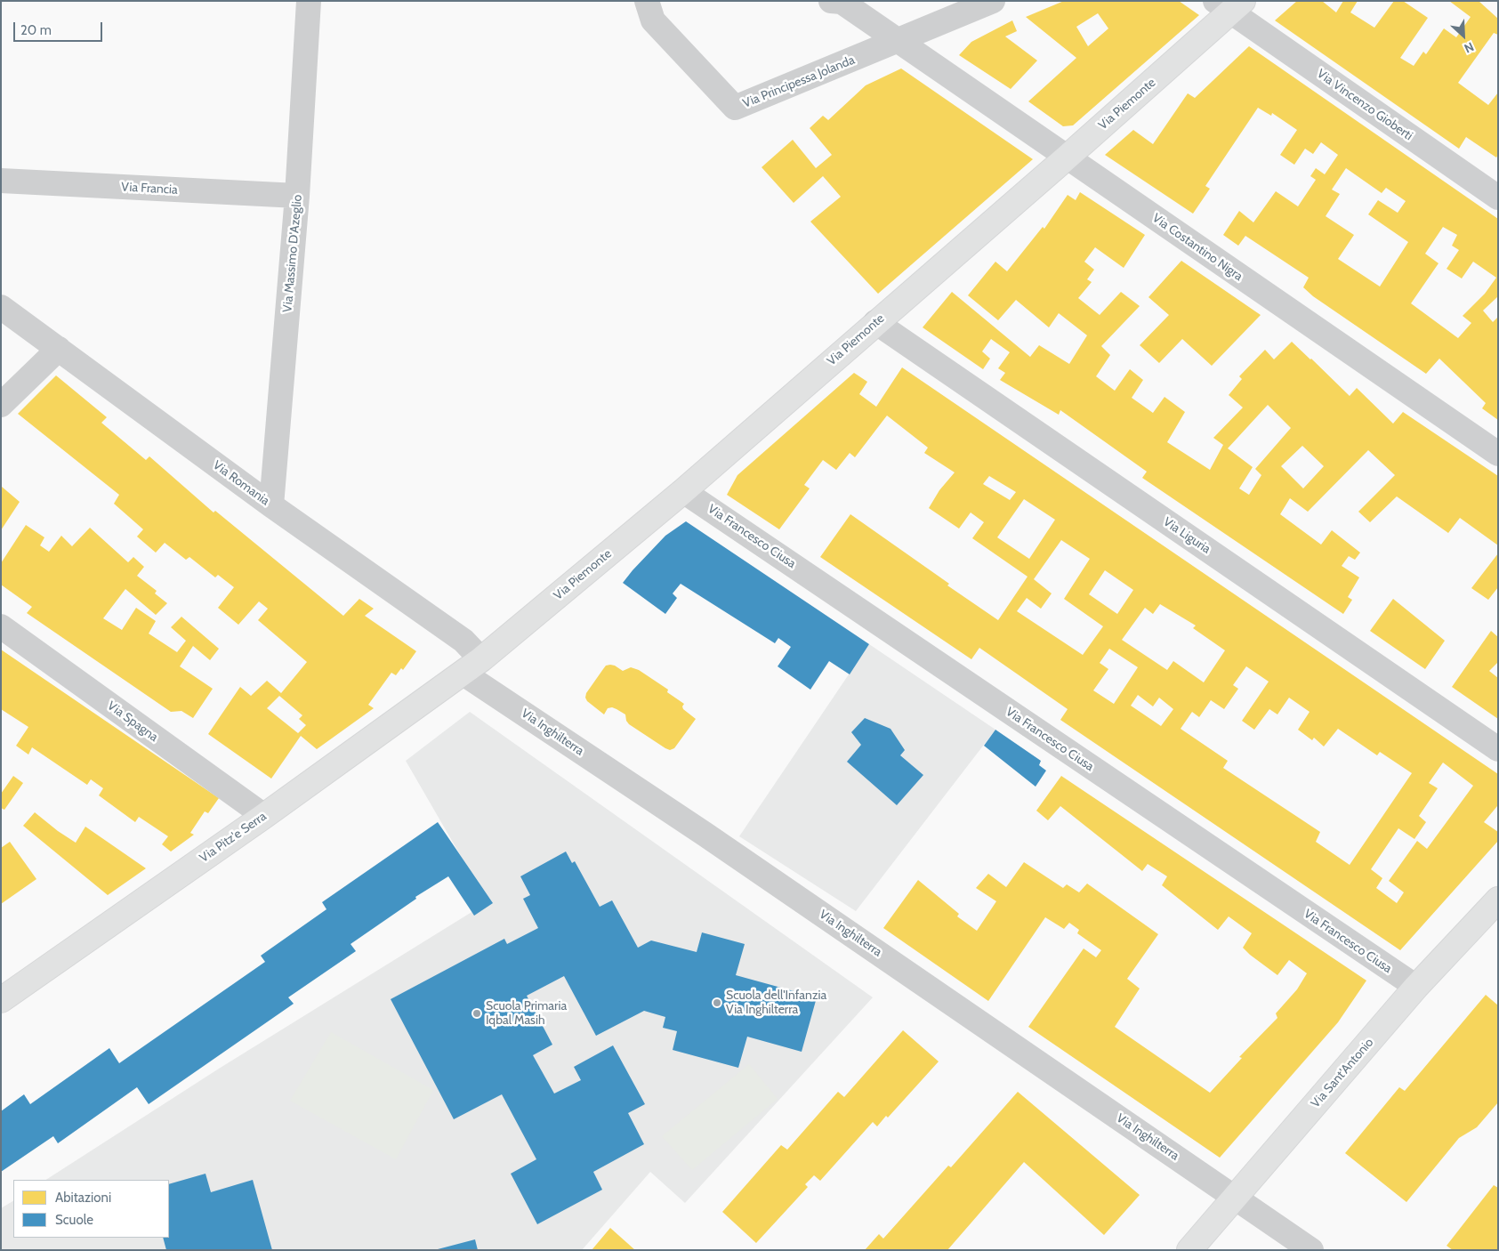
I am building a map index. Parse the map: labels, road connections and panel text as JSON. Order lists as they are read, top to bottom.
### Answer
{
  "streets": {
    "street": [
      "Via Principessa Jolanda",
      "Via Piemonte",
      "Via Vincenzo Gioberti",
      "Via Francia",
      "Via Costantino Nigra",
      "Via Massimo D'Azeglio",
      "Via Romania",
      "Via Liguria",
      "Via Francesco Ciusa",
      "Via Spagna",
      "Via Inghilterra",
      "Via Pitz'e Serra",
      "Via Sant'Antonio"
    ]
  },
  "crossings": [
    ["Via Principessa Jolanda", "Via Costantino Nigra"],
    ["Via Piemonte", "Via Vincenzo Gioberti"],
    ["Via Piemonte", "Via Costantino Nigra"],
    ["Via Piemonte", "Via Romania"],
    ["Via Piemonte", "Via Liguria"],
    ["Via Piemonte", "Via Francesco Ciusa"],
    ["Via Piemonte", "Via Inghilterra"],
    ["Via Piemonte", "Via Pitz'e Serra"],
    ["Via Francia", "Via Massimo D'Azeglio"],
    ["Via Massimo D'Azeglio", "Via Romania"],
    ["Via Romania", "Via Inghilterra"],
    ["Via Romania", "Via Pitz'e Serra"],
    ["Via Francesco Ciusa", "Via Sant'Antonio"],
    ["Via Spagna", "Via Pitz'e Serra"],
    ["Via Inghilterra", "Via Pitz'e Serra"],
    ["Via Inghilterra", "Via Sant'Antonio"]
  ],
  "places": ["Scuola dell'Infanzia Via Inghilterra", "Scuola Primaria Iqbal Masih"],
  "legend": ["Abitazioni", "Scuole"],
  "scale_bar": "20 m",
  "north": "bottom right"
}
